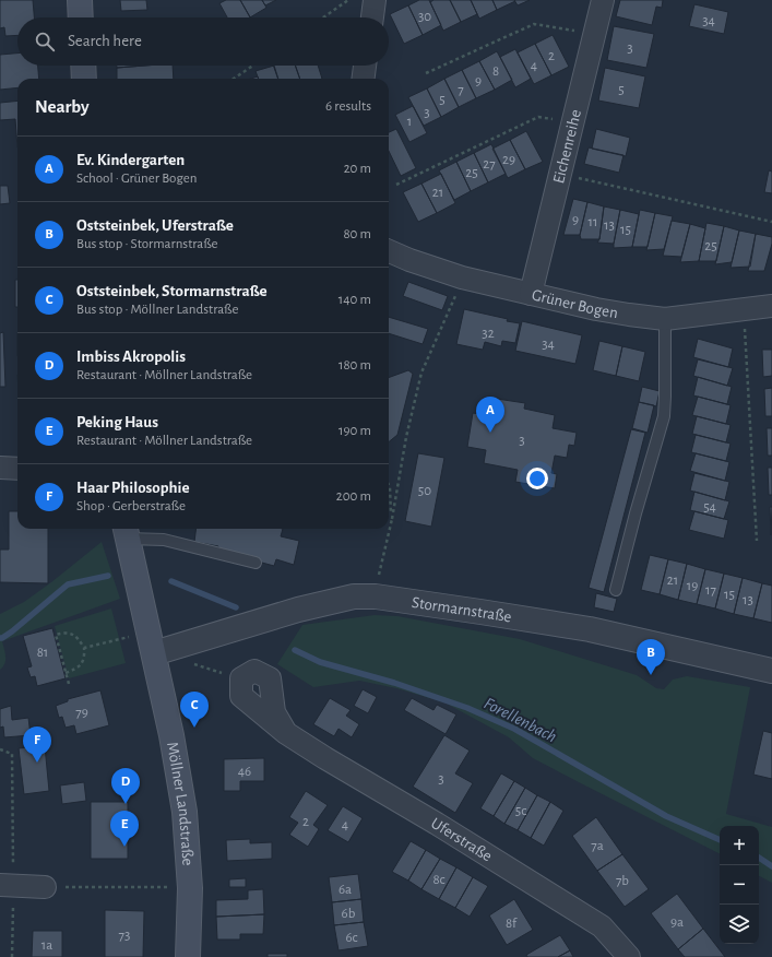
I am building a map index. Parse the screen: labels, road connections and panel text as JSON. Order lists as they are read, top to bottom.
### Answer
{
  "streets": {
    "main road": ["Möllner Landstraße"],
    "street": [
      "Eichenreihe",
      "Grüner Bogen",
      "Stormarnstraße",
      "Uferstraße"
    ]
  },
  "crossings": [
    ["Eichenreihe", "Grüner Bogen"],
    ["Stormarnstraße", "Möllner Landstraße"]
  ],
  "water": ["Forellenbach"],
  "house_numbers": [
    "30",
    "34",
    "3",
    "2",
    "4",
    "8",
    "9",
    "7",
    "5",
    "5",
    "3",
    "1",
    "29",
    "27",
    "25",
    "21",
    "9",
    "11",
    "13",
    "15",
    "25",
    "32",
    "34",
    "3",
    "50",
    "54",
    "21",
    "19",
    "17",
    "15",
    "13",
    "81",
    "79",
    "46",
    "3",
    "5c",
    "2",
    "4",
    "7a",
    "8c",
    "7b",
    "6a",
    "6b",
    "9a",
    "8f",
    "73",
    "6c",
    "1a"
  ],
  "page": {
    "search": "Search here",
    "heading": ["Nearby", "6 results"],
    "list": [
      {
        "mark": "A",
        "name": "Ev. Kindergarten",
        "note": "School · Grüner Bogen",
        "value": "20 m"
      },
      {
        "mark": "B",
        "name": "Oststeinbek, Uferstraße",
        "note": "Bus stop · Stormarnstraße",
        "value": "80 m"
      },
      {
        "mark": "C",
        "name": "Oststeinbek, Stormarnstraße",
        "note": "Bus stop · Möllner Landstraße",
        "value": "140 m"
      },
      {
        "mark": "D",
        "name": "Imbiss Akropolis",
        "note": "Restaurant · Möllner Landstraße",
        "value": "180 m"
      },
      {
        "mark": "E",
        "name": "Peking Haus",
        "note": "Restaurant · Möllner Landstraße",
        "value": "190 m"
      },
      {
        "mark": "F",
        "name": "Haar Philosophie",
        "note": "Shop · Gerberstraße",
        "value": "200 m"
      }
    ],
    "pins": [
      "A",
      "B",
      "C",
      "F",
      "D",
      "E"
    ],
    "map_buttons": ["+", "−"]
  }
}
